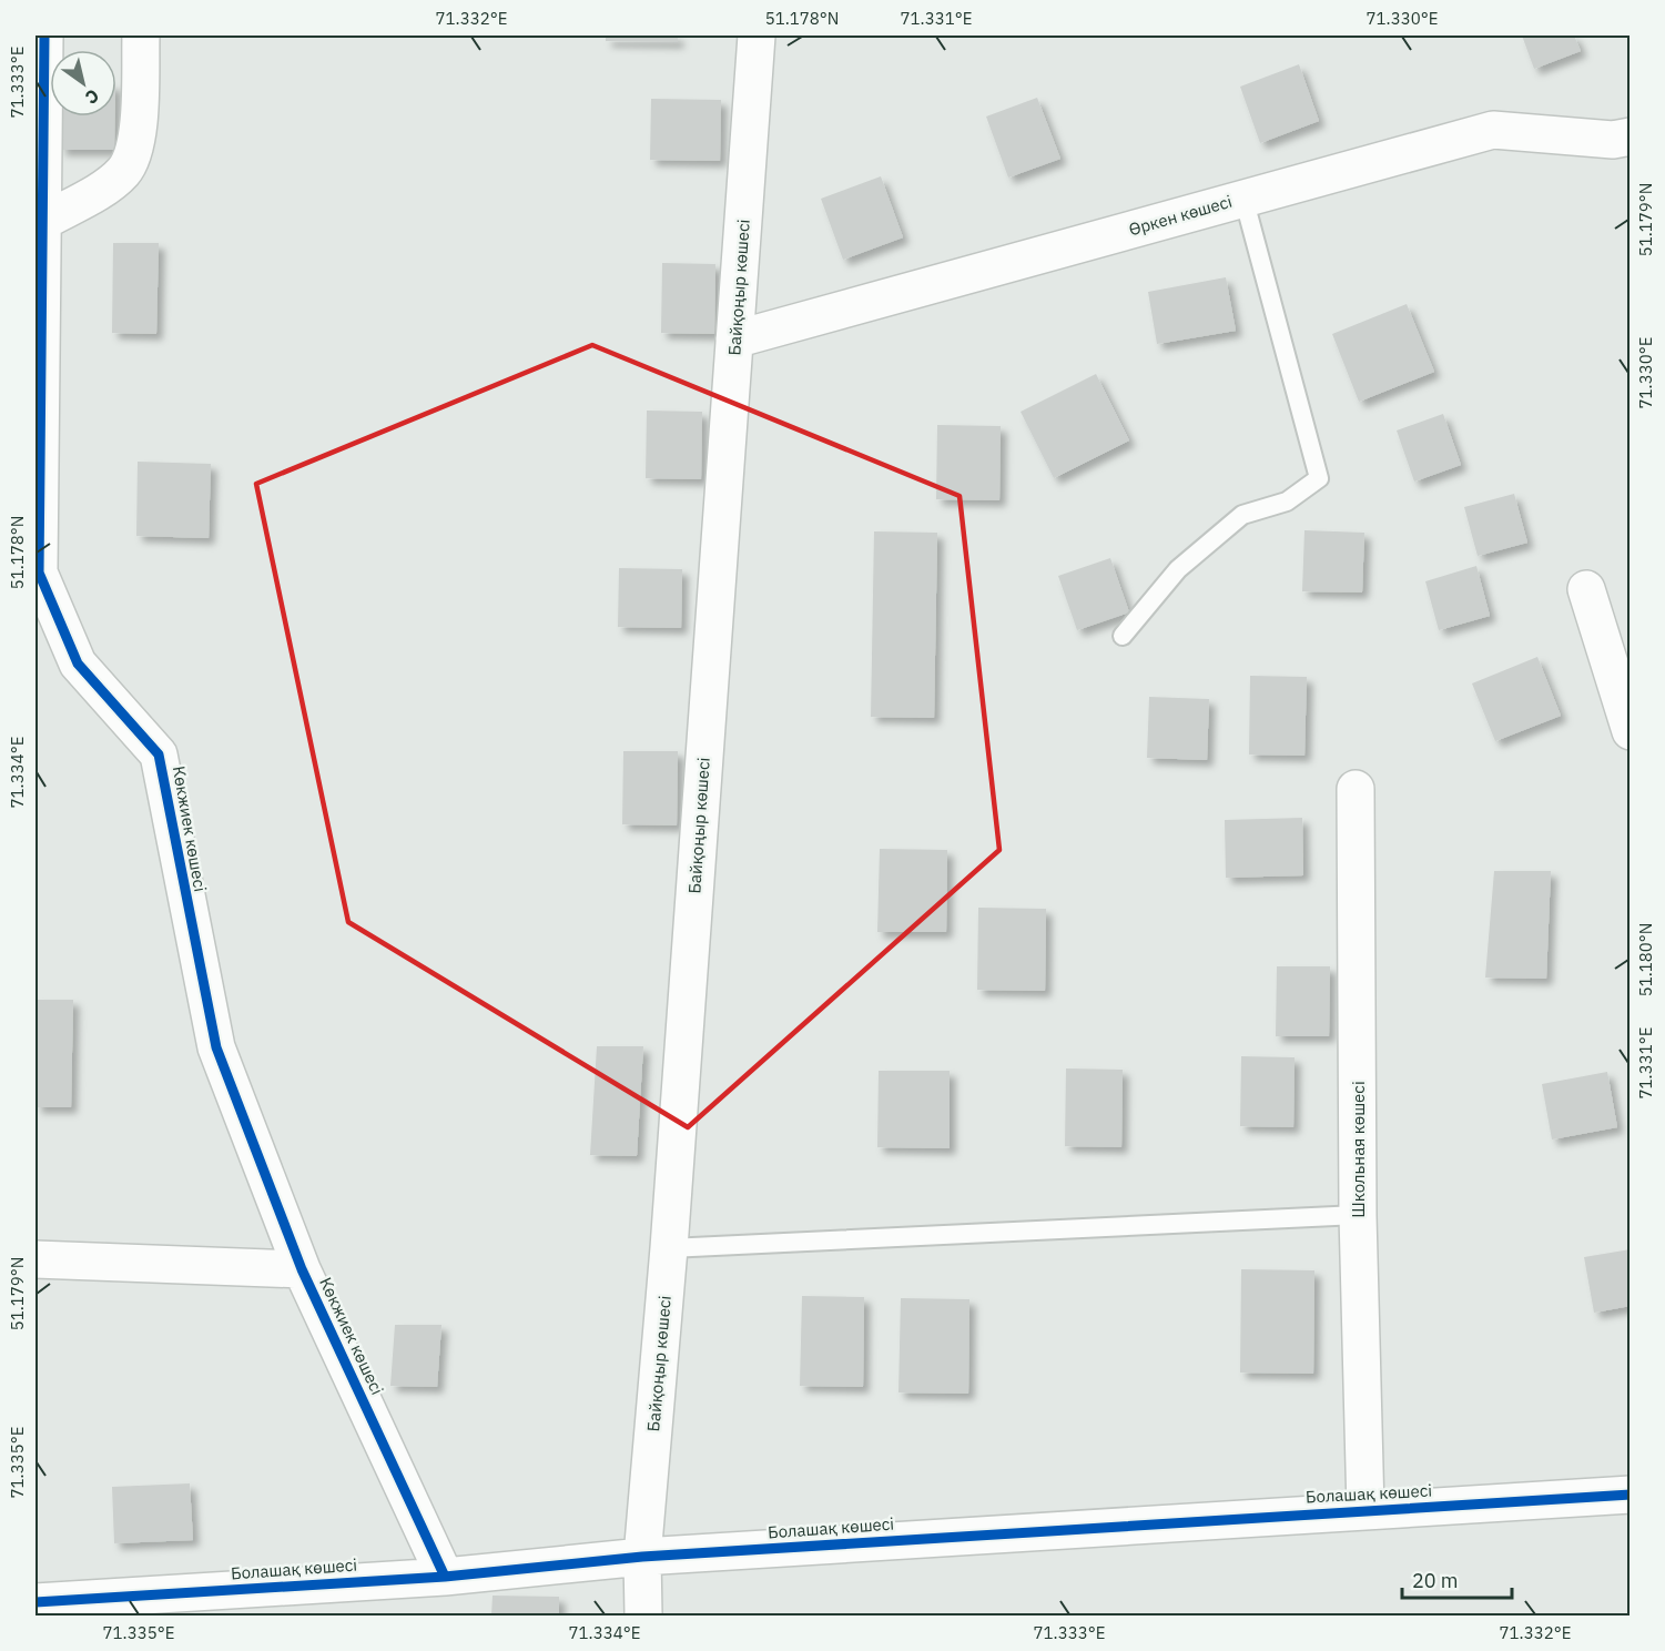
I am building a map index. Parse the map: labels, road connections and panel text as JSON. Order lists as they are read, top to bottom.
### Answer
{
  "streets": {
    "street": [
      "Өркен көшесі",
      "Байқоңыр көшесі",
      "Көкжиек көшесі",
      "Школьная көшесі",
      "Болашақ көшесі"
    ]
  },
  "crossings": [
    ["Өркен көшесі", "Байқоңыр көшесі"],
    ["Байқоңыр көшесі", "Болашақ көшесі"],
    ["Көкжиек көшесі", "Болашақ көшесі"],
    ["Школьная көшесі", "Болашақ көшесі"]
  ],
  "scale_bar": "20 m",
  "north": "bottom right",
  "coordinates": [
    "71.332°E",
    "51.178°N",
    "71.331°E",
    "71.330°E",
    "71.333°E",
    "51.179°N",
    "71.334°E",
    "51.180°N",
    "71.335°E"
  ]
}
